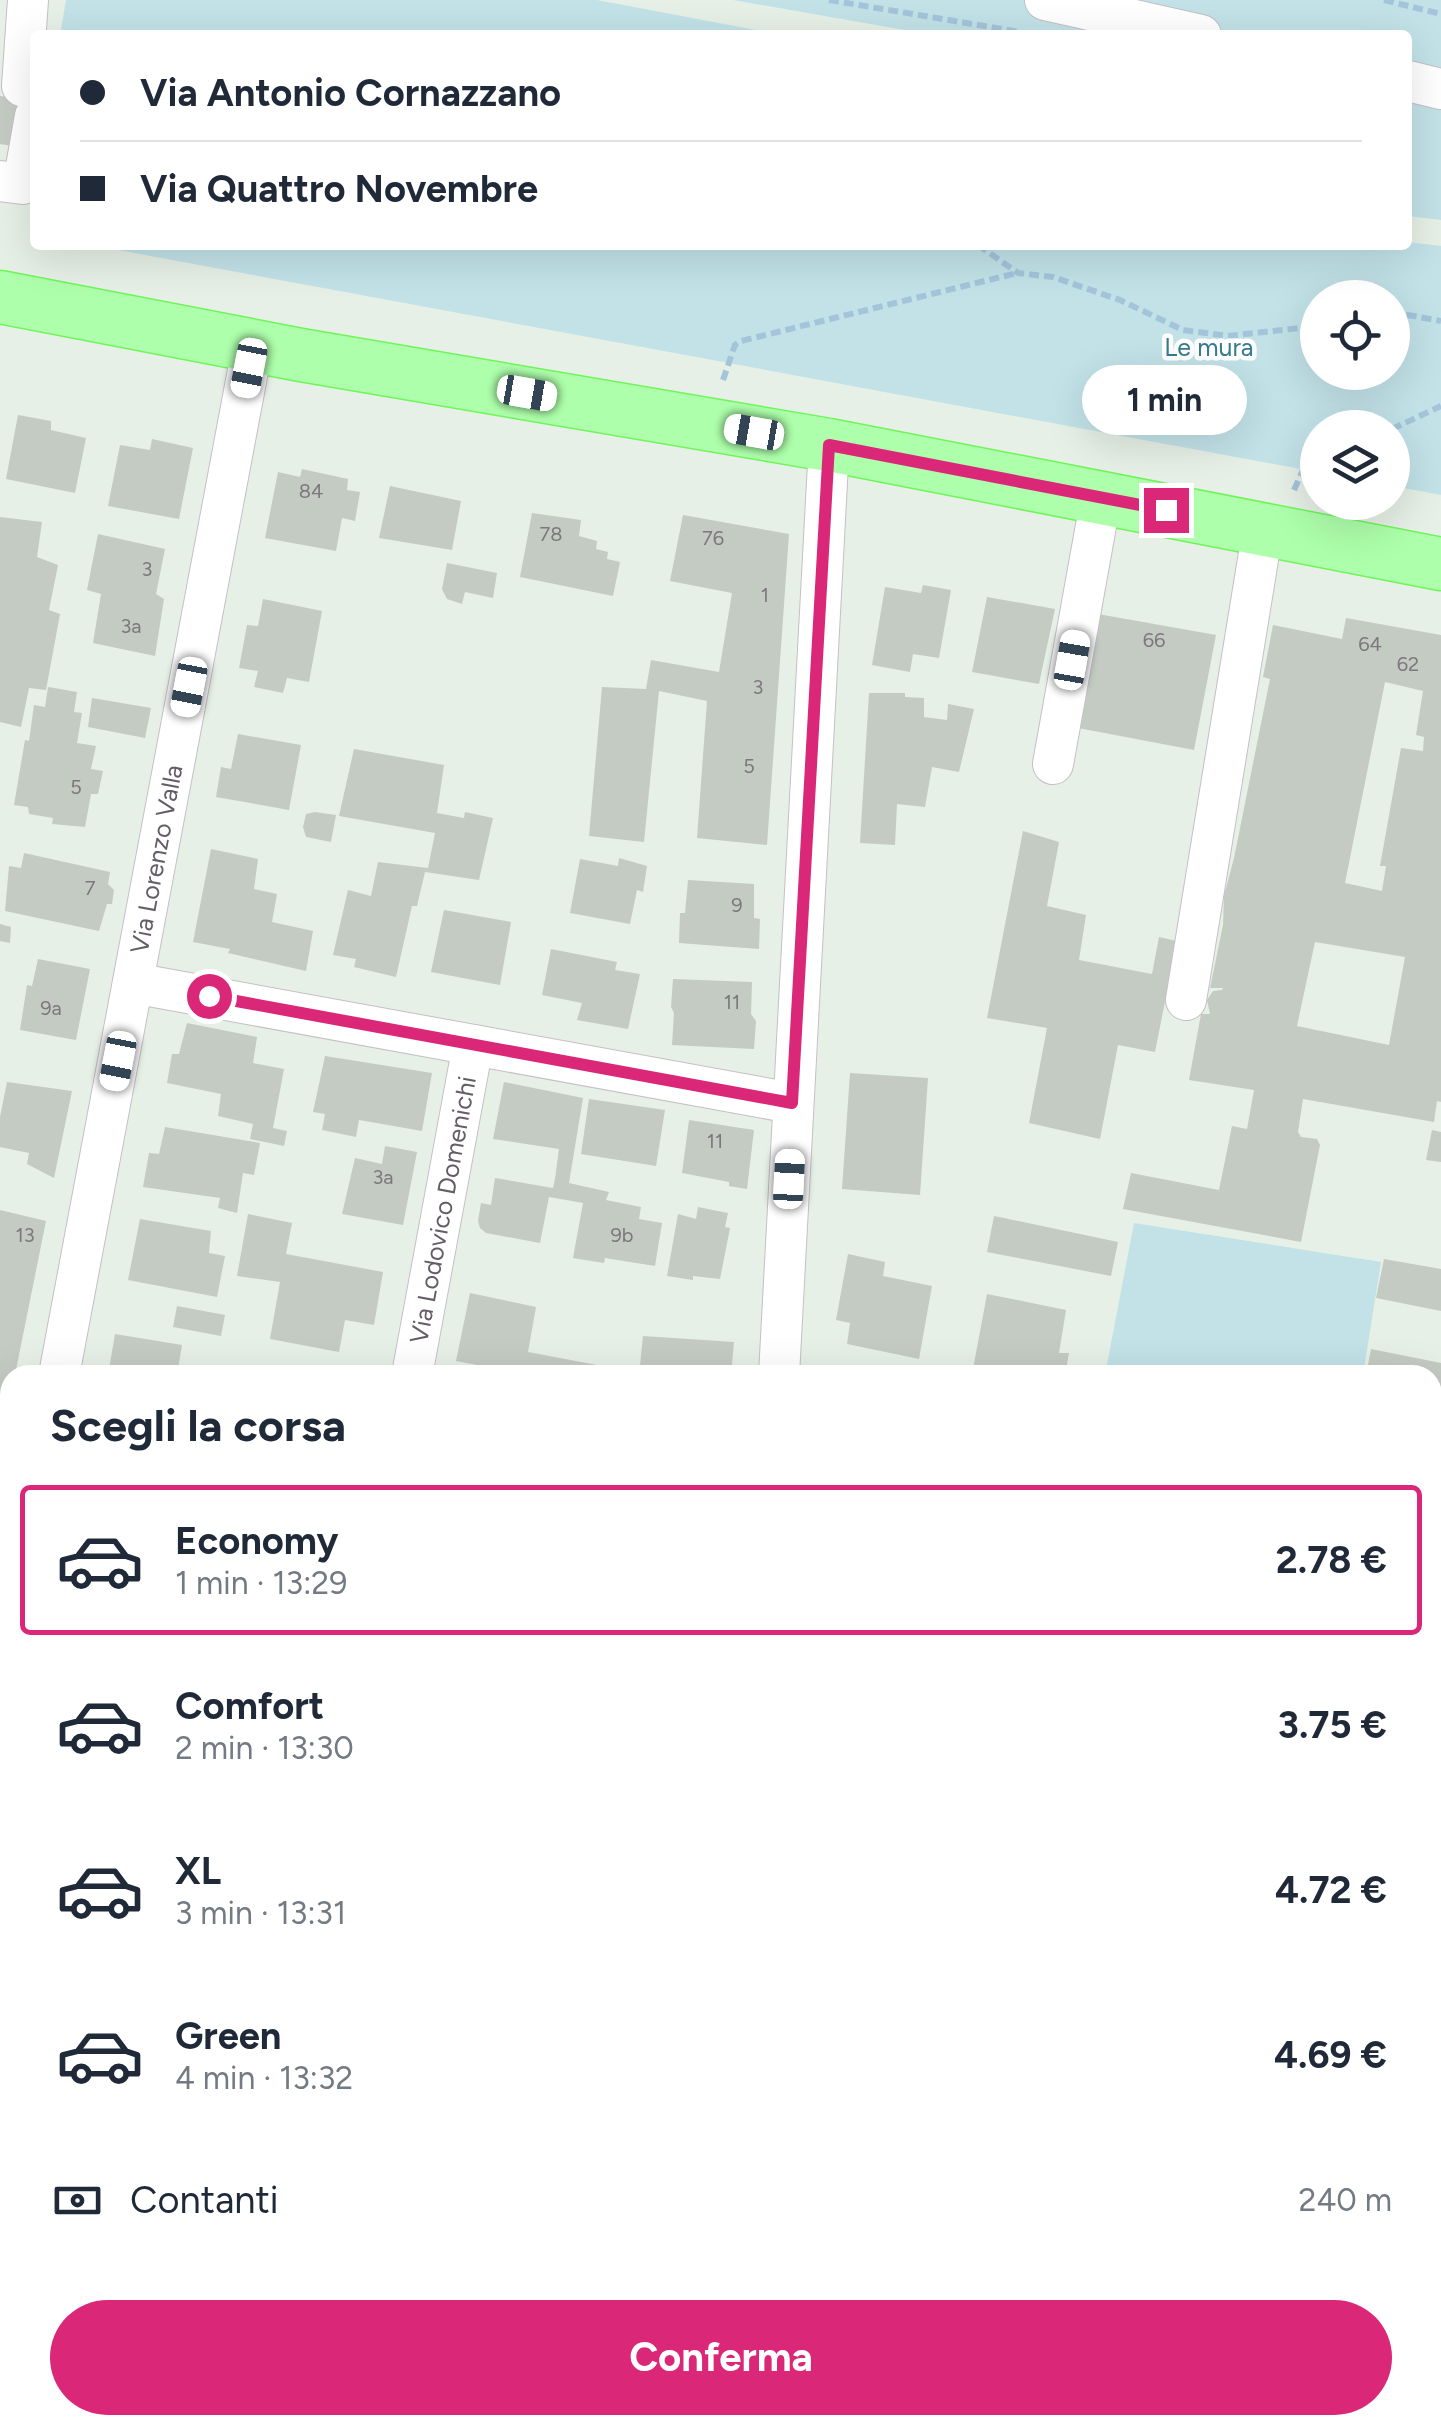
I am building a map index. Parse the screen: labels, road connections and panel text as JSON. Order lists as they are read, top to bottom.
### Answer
{
  "streets": {
    "street": ["Via Lorenzo Valla", "Via Lodovico Domenichi"]
  },
  "parks": ["Le mura"],
  "house_numbers": [
    "84",
    "78",
    "76",
    "3",
    "1",
    "3a",
    "66",
    "64",
    "62",
    "3",
    "5",
    "5",
    "7",
    "9",
    "11",
    "9a",
    "11",
    "3a",
    "13",
    "9b"
  ],
  "page": {
    "banner": ["Via Antonio Cornazzano", "Via Quattro Novembre"],
    "bubble": "1 min",
    "heading": "Scegli la corsa",
    "list": [
      {
        "name": "Economy",
        "note": "1 min · 13:29",
        "value": "2.78 €"
      },
      {
        "name": "Comfort",
        "note": "2 min · 13:30",
        "value": "3.75 €"
      },
      {
        "name": "XL",
        "note": "3 min · 13:31",
        "value": "4.72 €"
      },
      {
        "name": "Green",
        "note": "4 min · 13:32",
        "value": "4.69 €"
      }
    ],
    "pay": ["Contanti", "240 m"],
    "buttons": "Conferma"
  }
}
